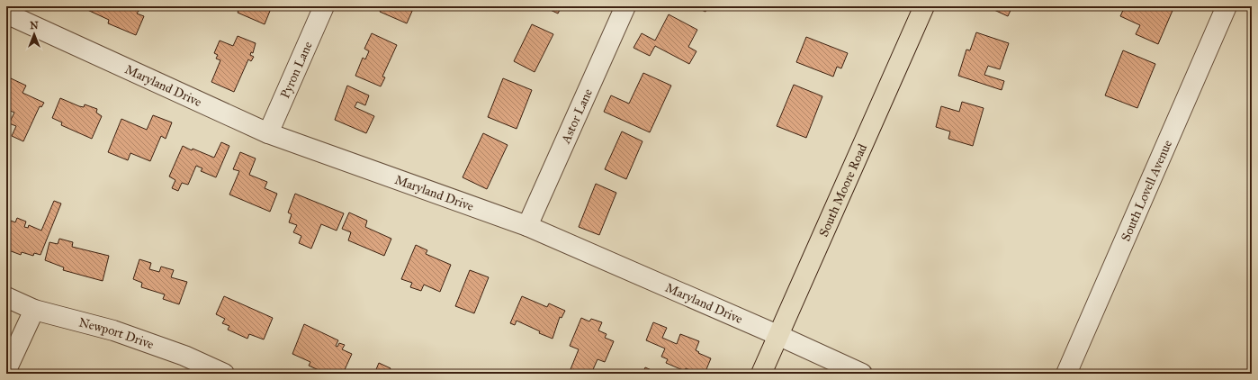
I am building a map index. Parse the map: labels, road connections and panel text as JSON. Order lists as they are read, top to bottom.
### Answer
{
  "streets": {
    "main road": ["South Moore Road"],
    "street": [
      "Pyron Lane",
      "Maryland Drive",
      "Astor Lane",
      "South Lovell Avenue",
      "Newport Drive"
    ]
  },
  "crossings": [
    ["Pyron Lane", "Maryland Drive"],
    ["Maryland Drive", "Astor Lane"],
    ["Maryland Drive", "South Moore Road"]
  ],
  "north": "top"
}
